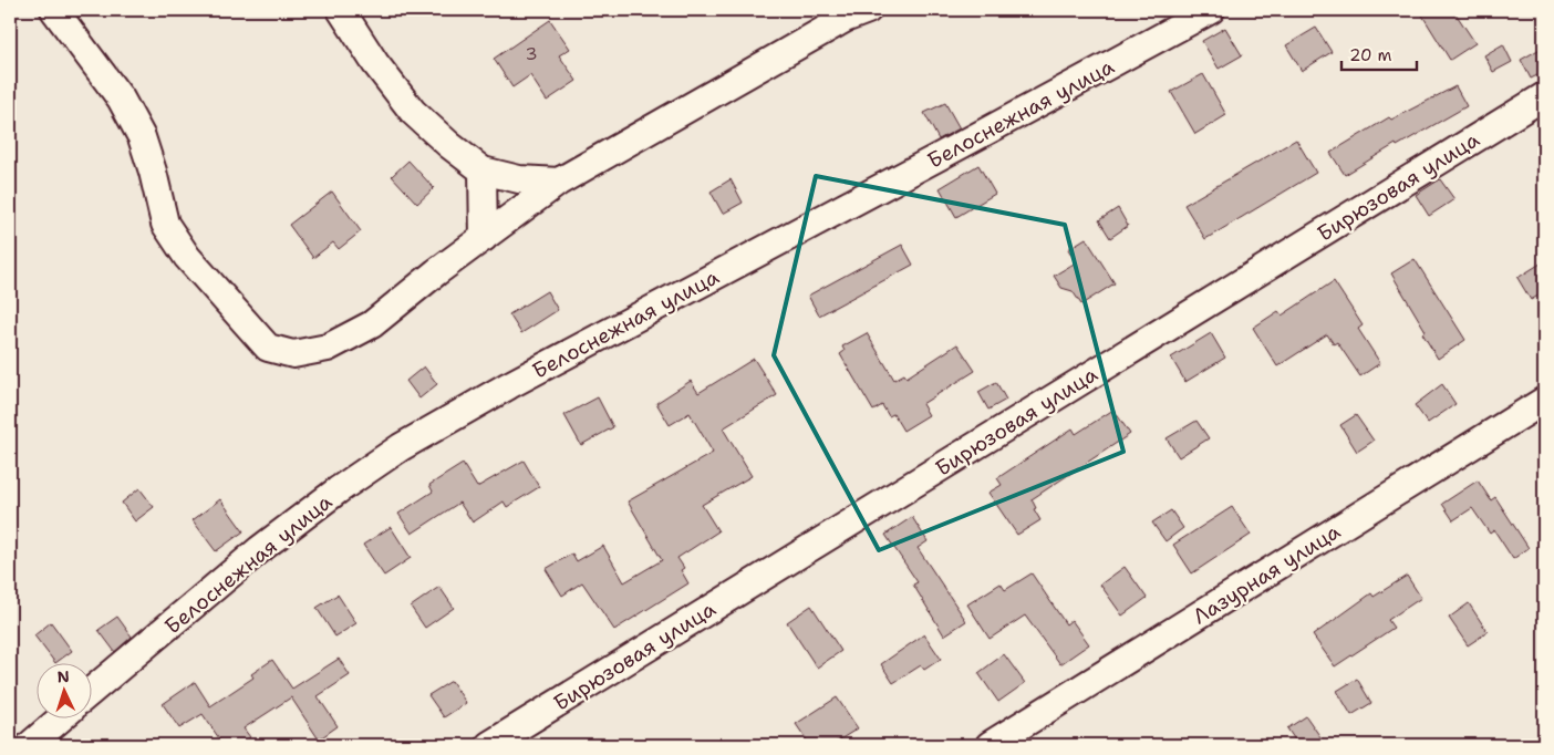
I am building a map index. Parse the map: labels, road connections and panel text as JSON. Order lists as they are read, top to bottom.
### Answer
{
  "streets": {
    "street": ["Белоснежная улица", "Бирюзовая улица", "Лазурная улица"]
  },
  "house_numbers": ["3"],
  "scale_bar": "20 m",
  "north": "top"
}
